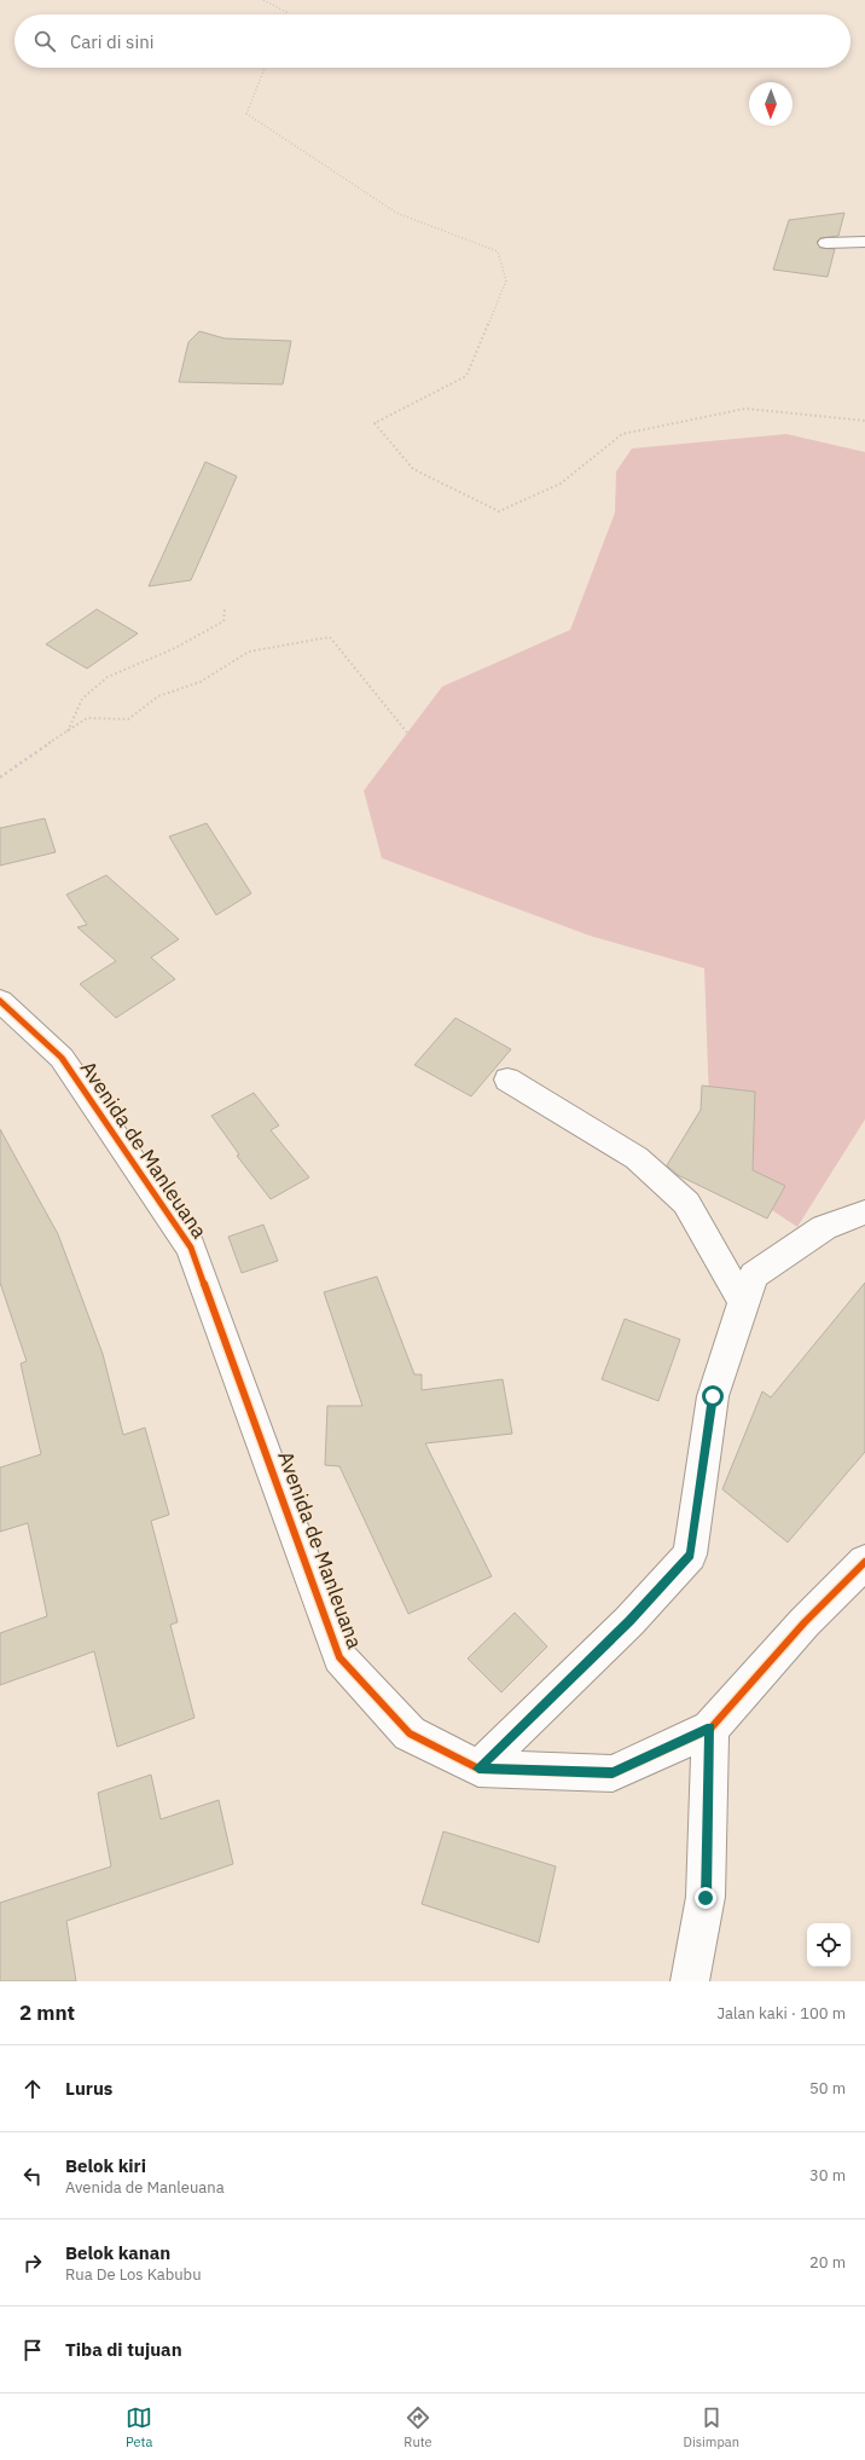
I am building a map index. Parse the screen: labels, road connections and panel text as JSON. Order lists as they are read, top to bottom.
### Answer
{
  "streets": {
    "street": ["Avenida de Manleuana"]
  },
  "north": "bottom",
  "page": {
    "search": "Cari di sini",
    "heading": ["2 mnt", "Jalan kaki · 100 m"],
    "list": [
      ["Lurus", "50 m"],
      ["Belok kiri", "Avenida de Manleuana", "30 m"],
      ["Belok kanan", "Rua De Los Kabubu", "20 m"],
      "Tiba di tujuan"
    ],
    "nav": ["Peta", "Rute", "Disimpan"]
  }
}
